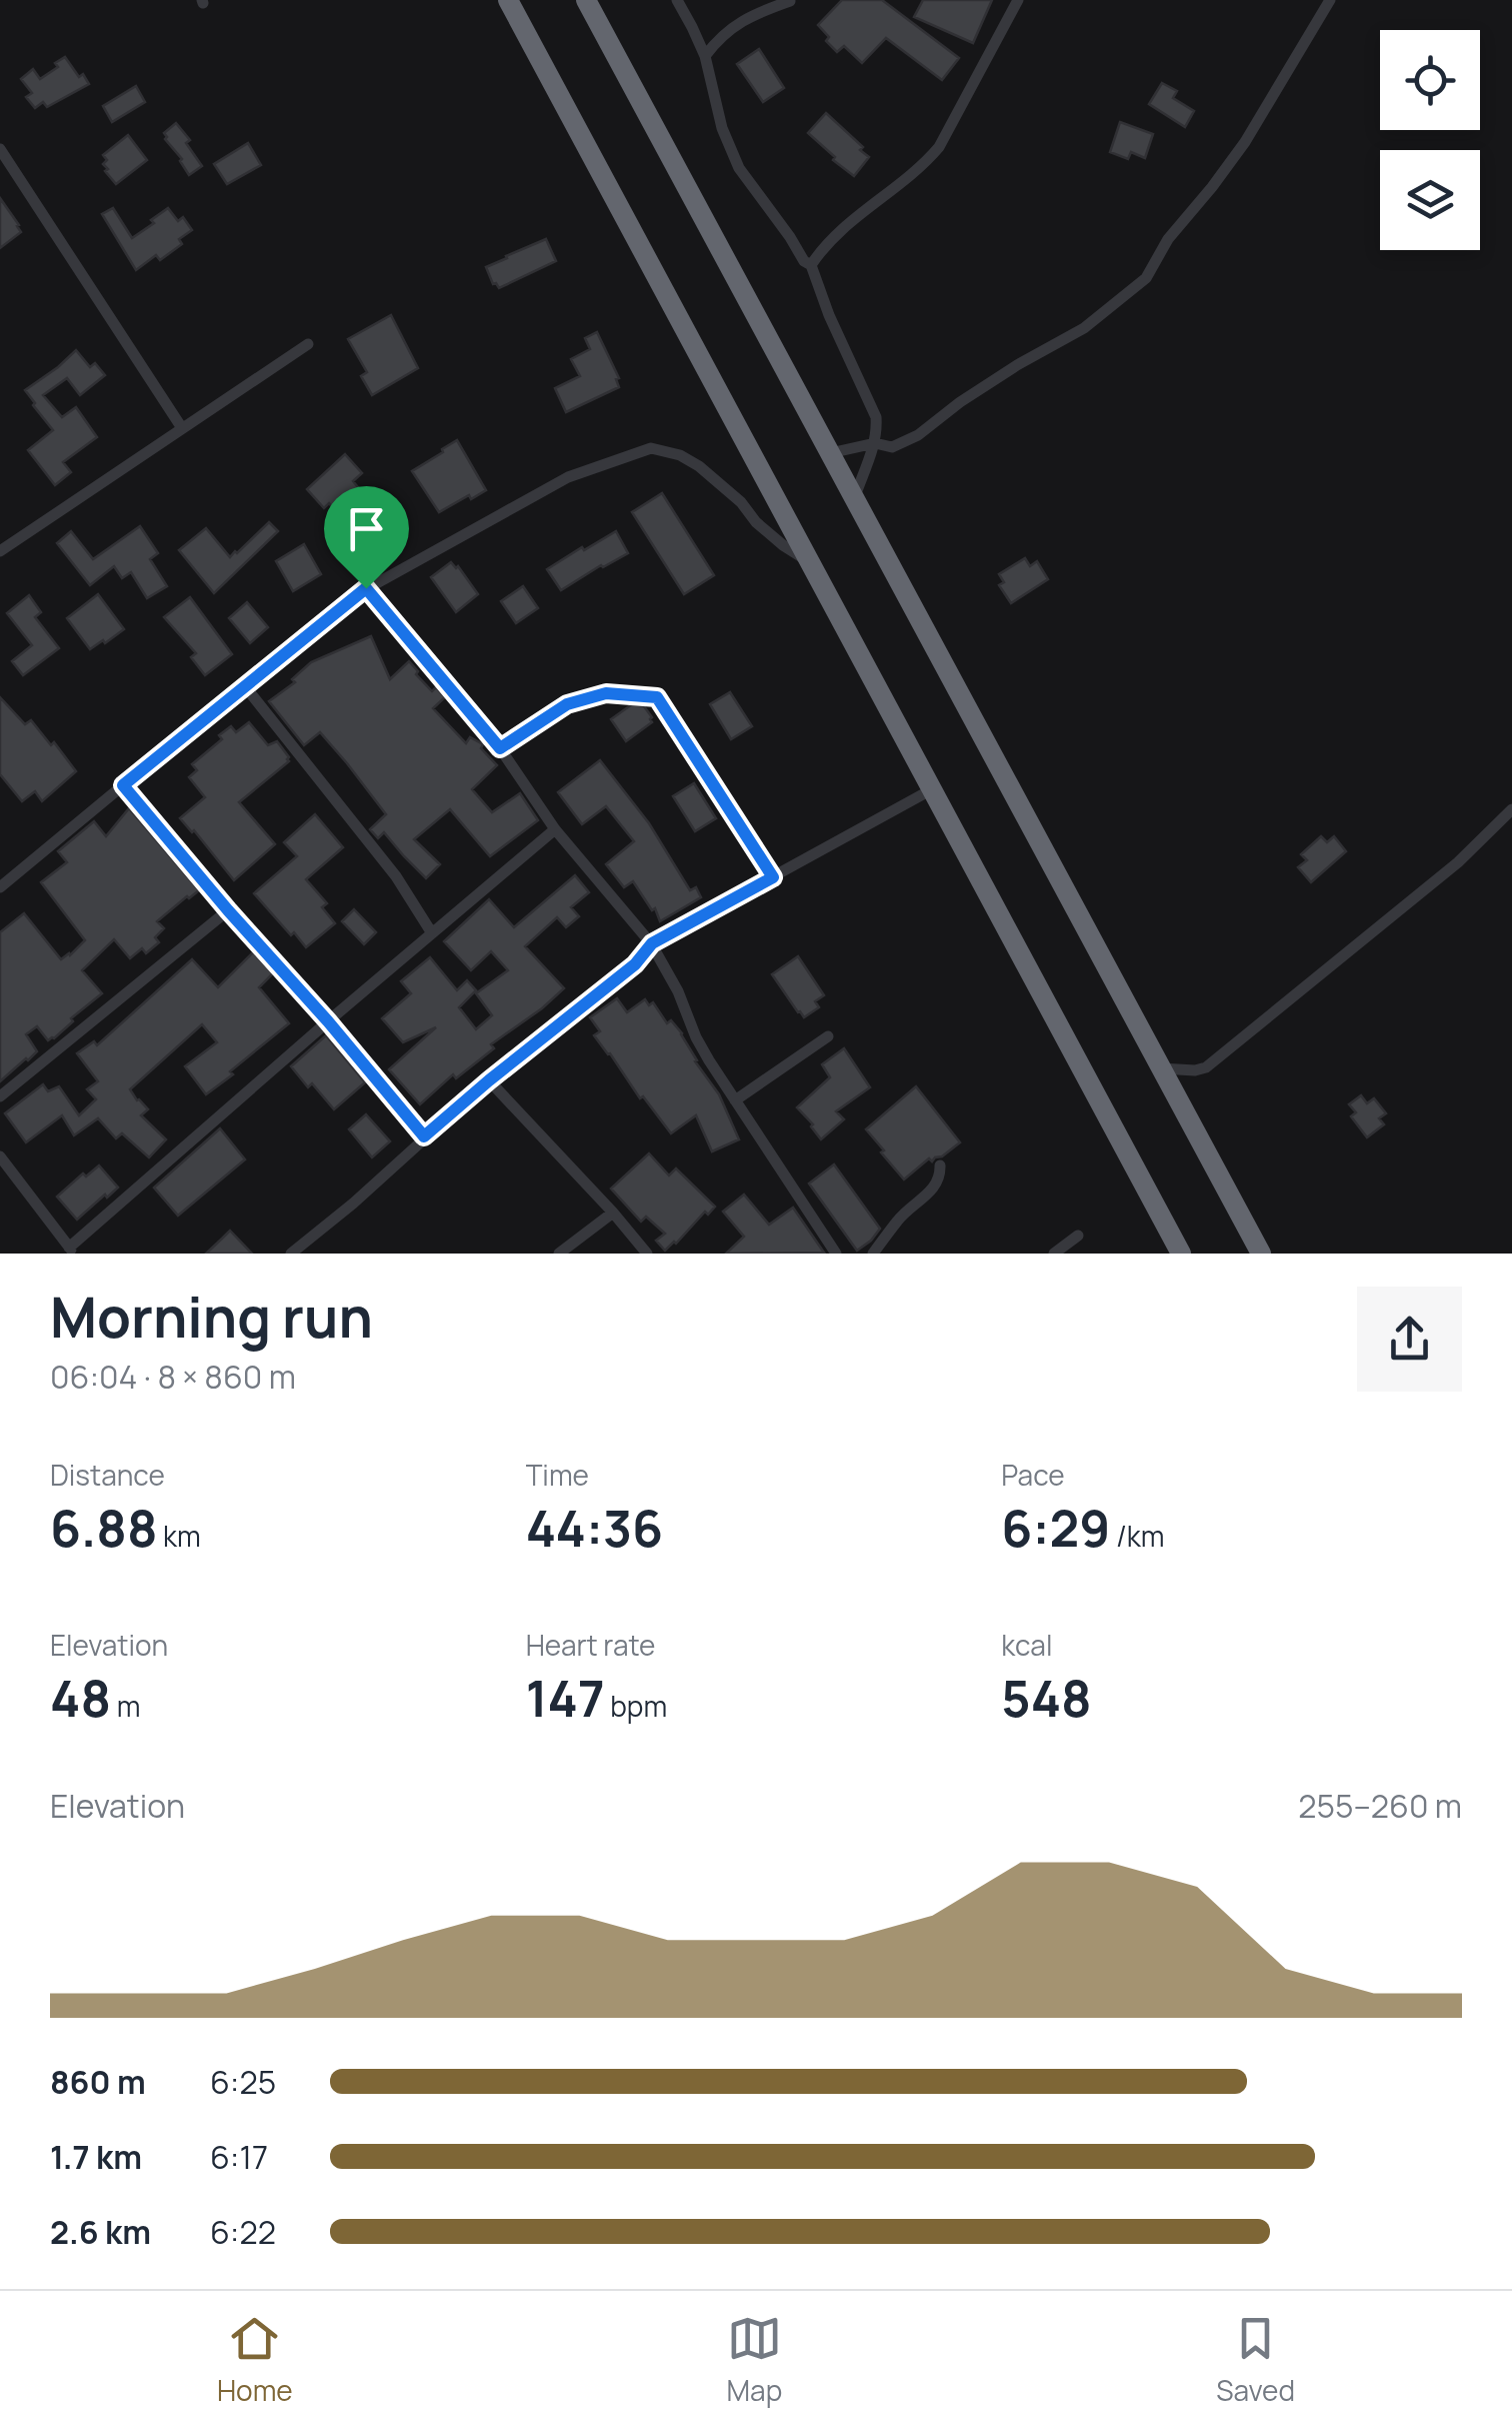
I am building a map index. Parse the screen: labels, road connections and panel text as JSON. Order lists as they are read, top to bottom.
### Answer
{
  "page": {
    "heading": ["Morning run", "06:04 · 8 × 860 m"],
    "stats": [
      ["Distance", "6.88 km"],
      ["Time", "44:36"],
      ["Pace", "6:29 /km"],
      ["Elevation", "48 m"],
      ["Heart rate", "147 bpm"],
      ["kcal", "548"]
    ],
    "chart": ["Elevation", "255–260 m"],
    "list": [
      {
        "name": "860 m",
        "note": "6:25"
      },
      {
        "name": "1.7 km",
        "note": "6:17"
      },
      {
        "name": "2.6 km",
        "note": "6:22"
      }
    ],
    "tabs": ["Home", "Map", "Saved"]
  }
}
